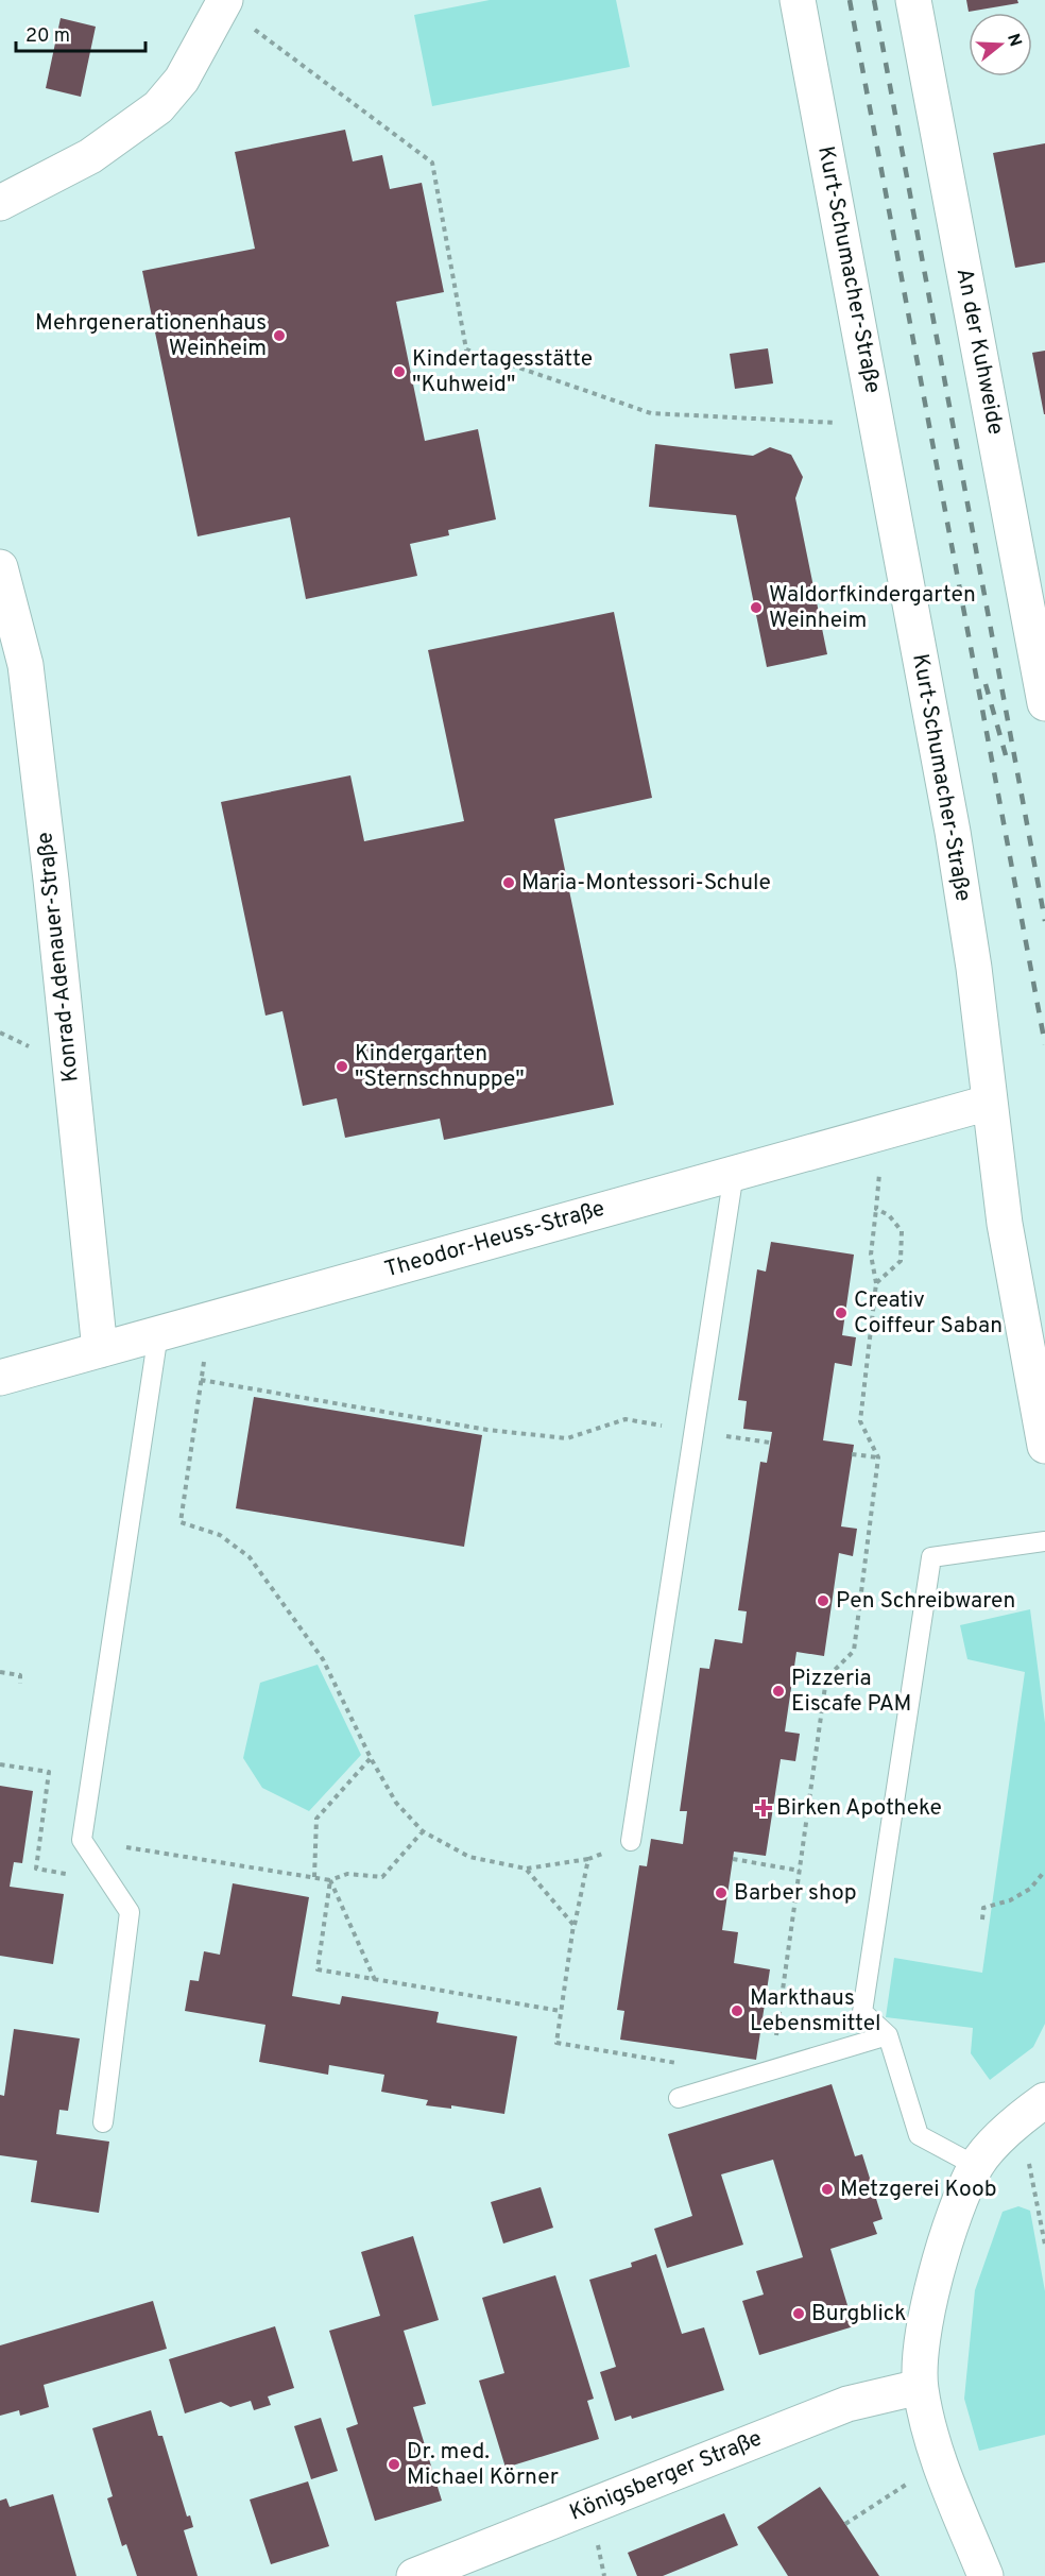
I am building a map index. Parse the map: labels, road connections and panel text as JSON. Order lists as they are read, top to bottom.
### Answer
{
  "streets": {
    "street": [
      "Kurt-Schumacher-Straße",
      "An der Kuhweide",
      "Konrad-Adenauer-Straße",
      "Theodor-Heuss-Straße",
      "Königsberger Straße"
    ]
  },
  "crossings": [
    ["Kurt-Schumacher-Straße", "Theodor-Heuss-Straße"],
    ["Konrad-Adenauer-Straße", "Theodor-Heuss-Straße"]
  ],
  "places": {
    "other": [
      "Mehrgenerationenhaus Weinheim",
      "Kindertagesstätte \"Kuhweid\"",
      "Waldorfkindergarten Weinheim",
      "Maria-Montessori-Schule",
      "Kindergarten \"Sternschnuppe\"",
      "Creativ Coiffeur Saban",
      "Pen Schreibwaren",
      "Pizzeria Eiscafe PAM",
      "Barber shop",
      "Markthaus Lebensmittel",
      "Metzgerei Koob",
      "Burgblick",
      "Dr. med. Michael Körner"
    ],
    "health": ["Birken Apotheke"]
  },
  "scale_bar": "20 m",
  "north": "right"
}
